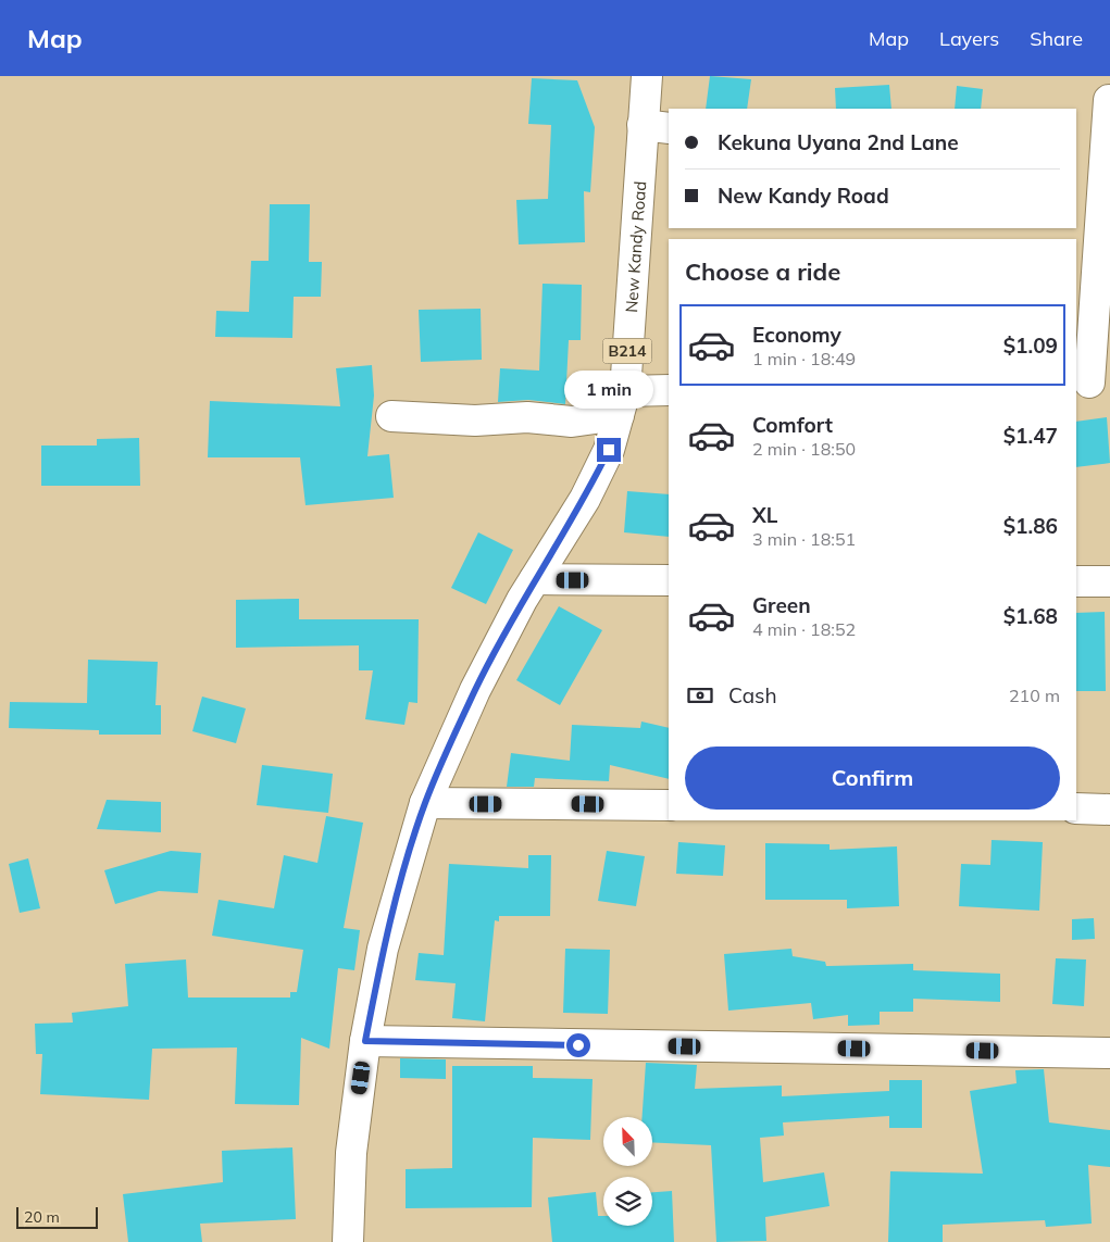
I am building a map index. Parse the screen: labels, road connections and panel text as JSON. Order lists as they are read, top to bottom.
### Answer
{
  "streets": {
    "street": ["New Kandy Road", "B214"]
  },
  "scale_bar": "20 m",
  "north": "top left",
  "page": {
    "header": "Map",
    "nav": ["Map", "Layers", "Share"],
    "banner": ["Kekuna Uyana 2nd Lane", "New Kandy Road"],
    "heading": "Choose a ride",
    "list": [
      {
        "name": "Economy",
        "note": "1 min · 18:49",
        "value": "$1.09"
      },
      {
        "name": "Comfort",
        "note": "2 min · 18:50",
        "value": "$1.47"
      },
      {
        "name": "XL",
        "note": "3 min · 18:51",
        "value": "$1.86"
      },
      {
        "name": "Green",
        "note": "4 min · 18:52",
        "value": "$1.68"
      }
    ],
    "bubble": "1 min",
    "pay": ["Cash", "210 m"],
    "buttons": "Confirm",
    "scale": "20 m"
  }
}
